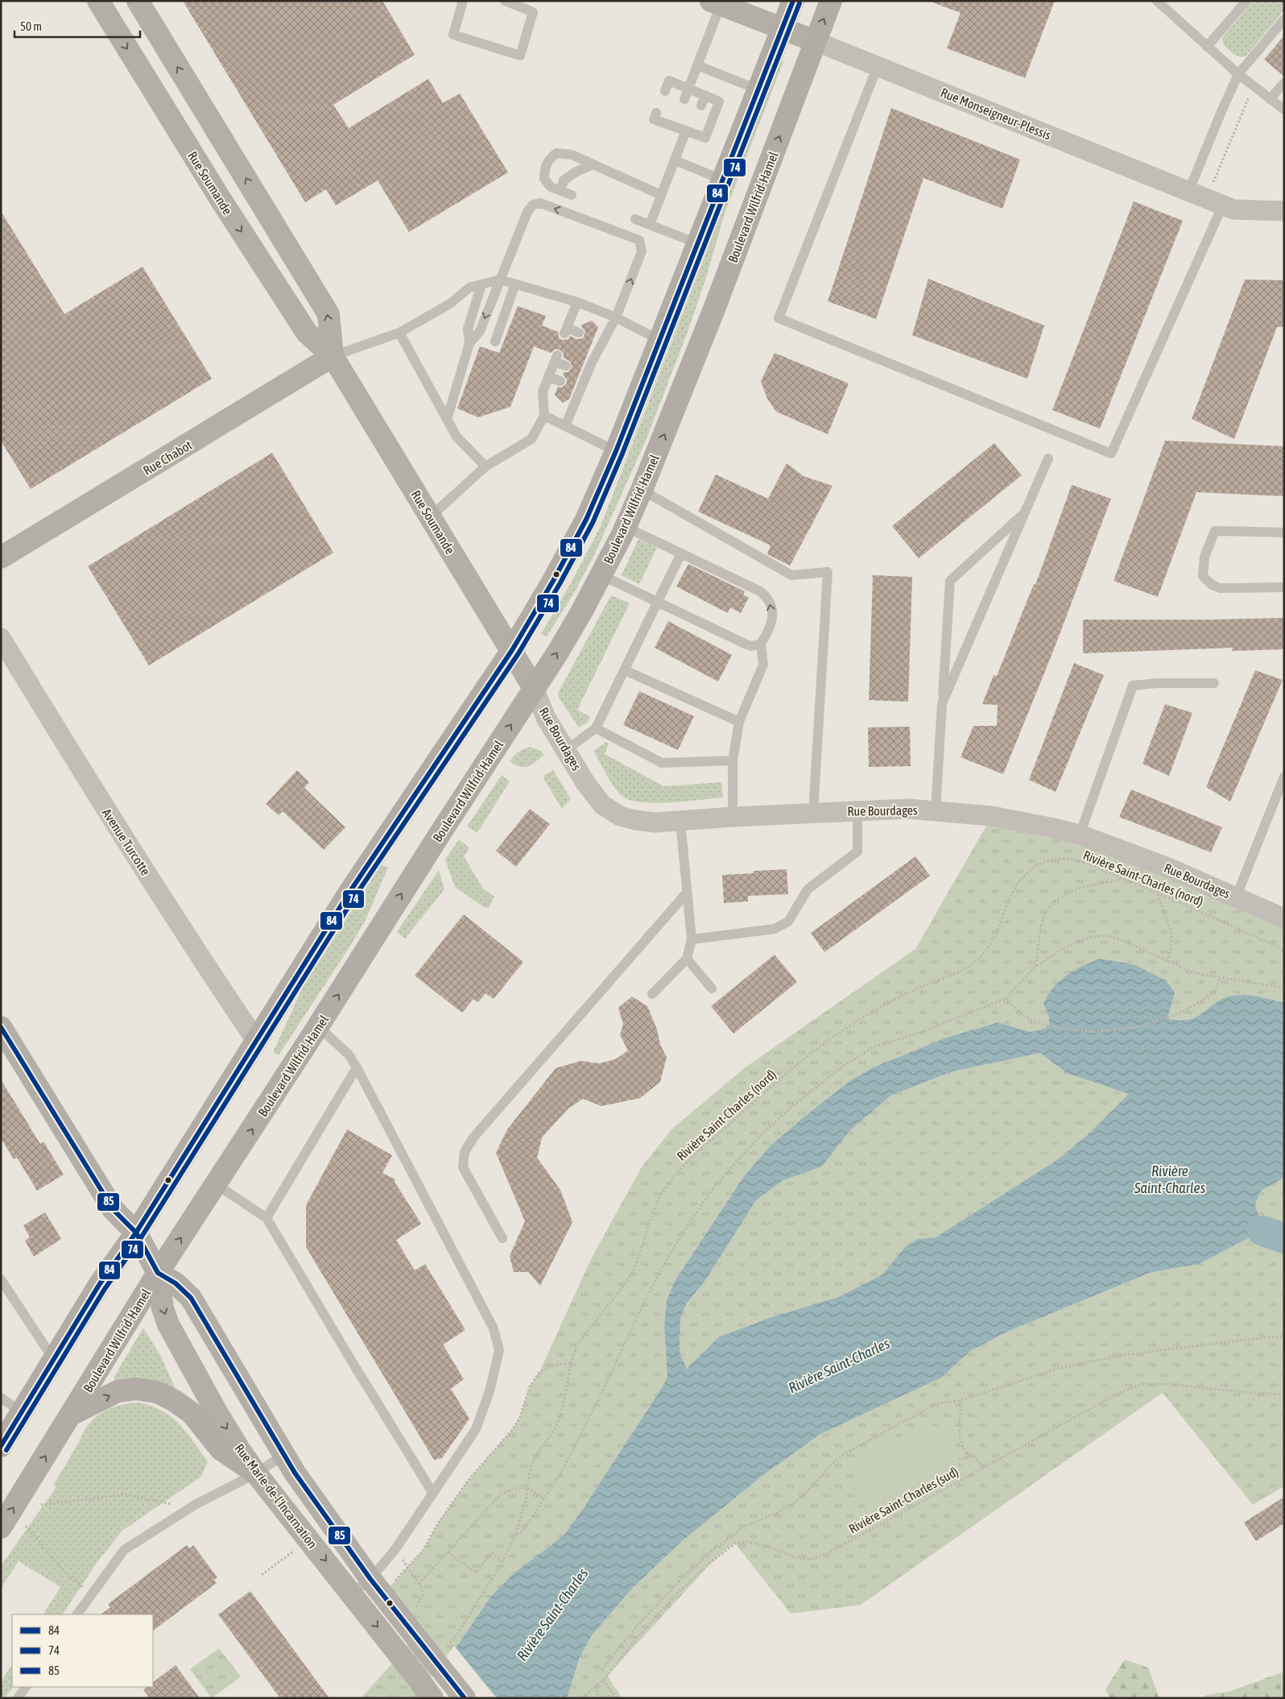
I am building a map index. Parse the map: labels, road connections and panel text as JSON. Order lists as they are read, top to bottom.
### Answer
{
  "streets": {
    "main road": ["Boulevard Wilfrid-Hamel"],
    "street": [
      "Rue Monseigneur-Plessis",
      "Rue Soumande",
      "Rue Chabot",
      "Rue Bourdages",
      "Avenue Turcotte",
      "Rue Marie-de-l'Incarnation"
    ],
    "path": ["Rivière Saint-Charles (nord)", "Rivière Saint-Charles (sud)"]
  },
  "crossings": [
    ["Rue Monseigneur-Plessis", "Boulevard Wilfrid-Hamel"],
    ["Rue Soumande", "Boulevard Wilfrid-Hamel"],
    ["Rue Soumande", "Rue Chabot"],
    ["Rue Soumande", "Rue Bourdages"],
    ["Boulevard Wilfrid-Hamel", "Rue Bourdages"],
    ["Boulevard Wilfrid-Hamel", "Rue Marie-de-l'Incarnation"],
    ["Rivière Saint-Charles (nord)", "Rue Marie-de-l'Incarnation"]
  ],
  "water": ["Rivière Saint-Charles"],
  "lines": ["transit line 84", "transit line 74", "transit line 85"],
  "legend": ["84", "74", "85"],
  "scale_bar": "50 m"
}
